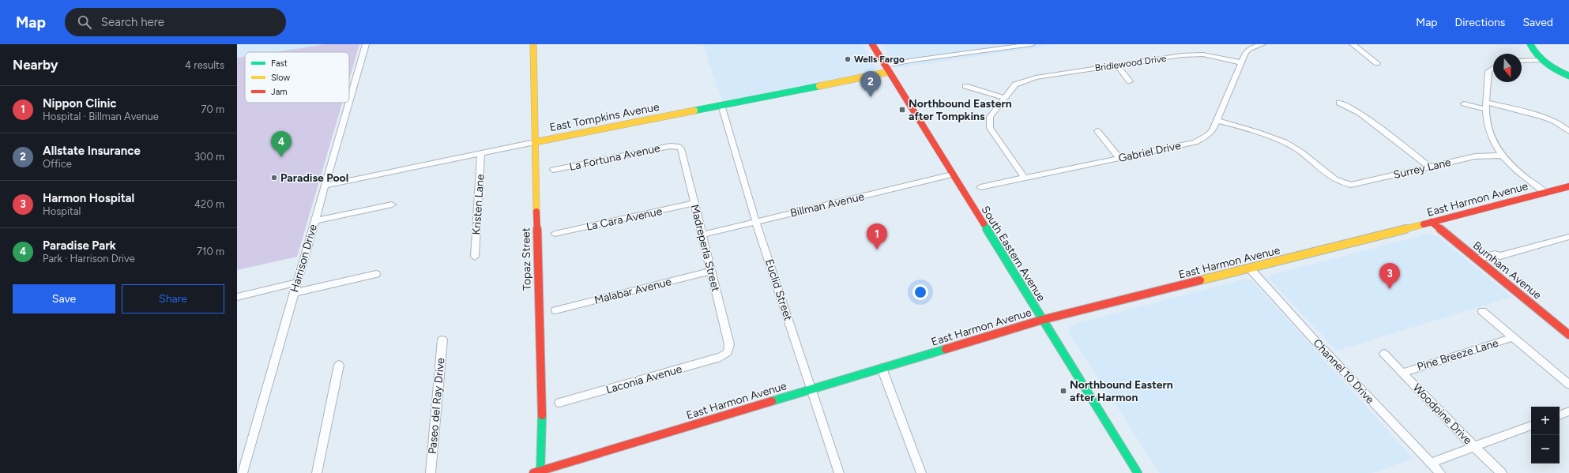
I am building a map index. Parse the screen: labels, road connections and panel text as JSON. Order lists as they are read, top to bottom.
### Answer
{
  "streets": {
    "main road": [
      "East Tompkins Avenue",
      "East Harmon Avenue",
      "South Eastern Avenue",
      "Topaz Street",
      "Burnham Avenue"
    ],
    "street": [
      "Bridlewood Drive",
      "Gabriel Drive",
      "La Fortuna Avenue",
      "Surrey Lane",
      "Kristen Lane",
      "Billman Avenue",
      "La Cara Avenue",
      "Madreperla Street",
      "Harrison Drive",
      "Euclid Street",
      "Malabar Avenue",
      "Pine Breeze Lane",
      "Channel 10 Drive",
      "Laconia Avenue",
      "Paseo del Ray Drive",
      "Woodpine Drive"
    ]
  },
  "crossings": [
    ["Bridlewood Drive", "Gabriel Drive"],
    ["East Tompkins Avenue", "Kristen Lane"],
    ["East Tompkins Avenue", "South Eastern Avenue"],
    ["East Tompkins Avenue", "Harrison Drive"],
    ["East Tompkins Avenue", "Topaz Street"],
    ["East Tompkins Avenue", "Euclid Street"],
    ["Gabriel Drive", "Surrey Lane"],
    ["La Fortuna Avenue", "Madreperla Street"],
    ["East Harmon Avenue", "South Eastern Avenue"],
    ["East Harmon Avenue", "Topaz Street"],
    ["East Harmon Avenue", "Burnham Avenue"],
    ["East Harmon Avenue", "Euclid Street"],
    ["East Harmon Avenue", "Channel 10 Drive"],
    ["Billman Avenue", "Madreperla Street"],
    ["Billman Avenue", "South Eastern Avenue"],
    ["Billman Avenue", "Euclid Street"],
    ["La Cara Avenue", "Madreperla Street"],
    ["Madreperla Street", "Malabar Avenue"],
    ["Madreperla Street", "Laconia Avenue"],
    ["Pine Breeze Lane", "Woodpine Drive"]
  ],
  "places": {
    "other": ["Wells Fargo", "Paradise Pool"],
    "transit": ["Northbound Eastern after Tompkins", "Northbound Eastern after Harmon"]
  },
  "legend": ["Fast", "Slow", "Jam"],
  "north": "bottom",
  "page": {
    "header": "Map",
    "search": "Search here",
    "nav": ["Map", "Directions", "Saved"],
    "heading": ["Nearby", "4 results"],
    "pins": [
      "2",
      "4",
      "1",
      "3"
    ],
    "list": [
      {
        "mark": "1",
        "name": "Nippon Clinic",
        "note": "Hospital · Billman Avenue",
        "value": "70 m"
      },
      {
        "mark": "2",
        "name": "Allstate Insurance",
        "note": "Office",
        "value": "300 m"
      },
      {
        "mark": "3",
        "name": "Harmon Hospital",
        "note": "Hospital",
        "value": "420 m"
      },
      {
        "mark": "4",
        "name": "Paradise Park",
        "note": "Park · Harrison Drive",
        "value": "710 m"
      }
    ],
    "buttons": ["Save", "Share"],
    "map_buttons": ["+", "−"]
  }
}
